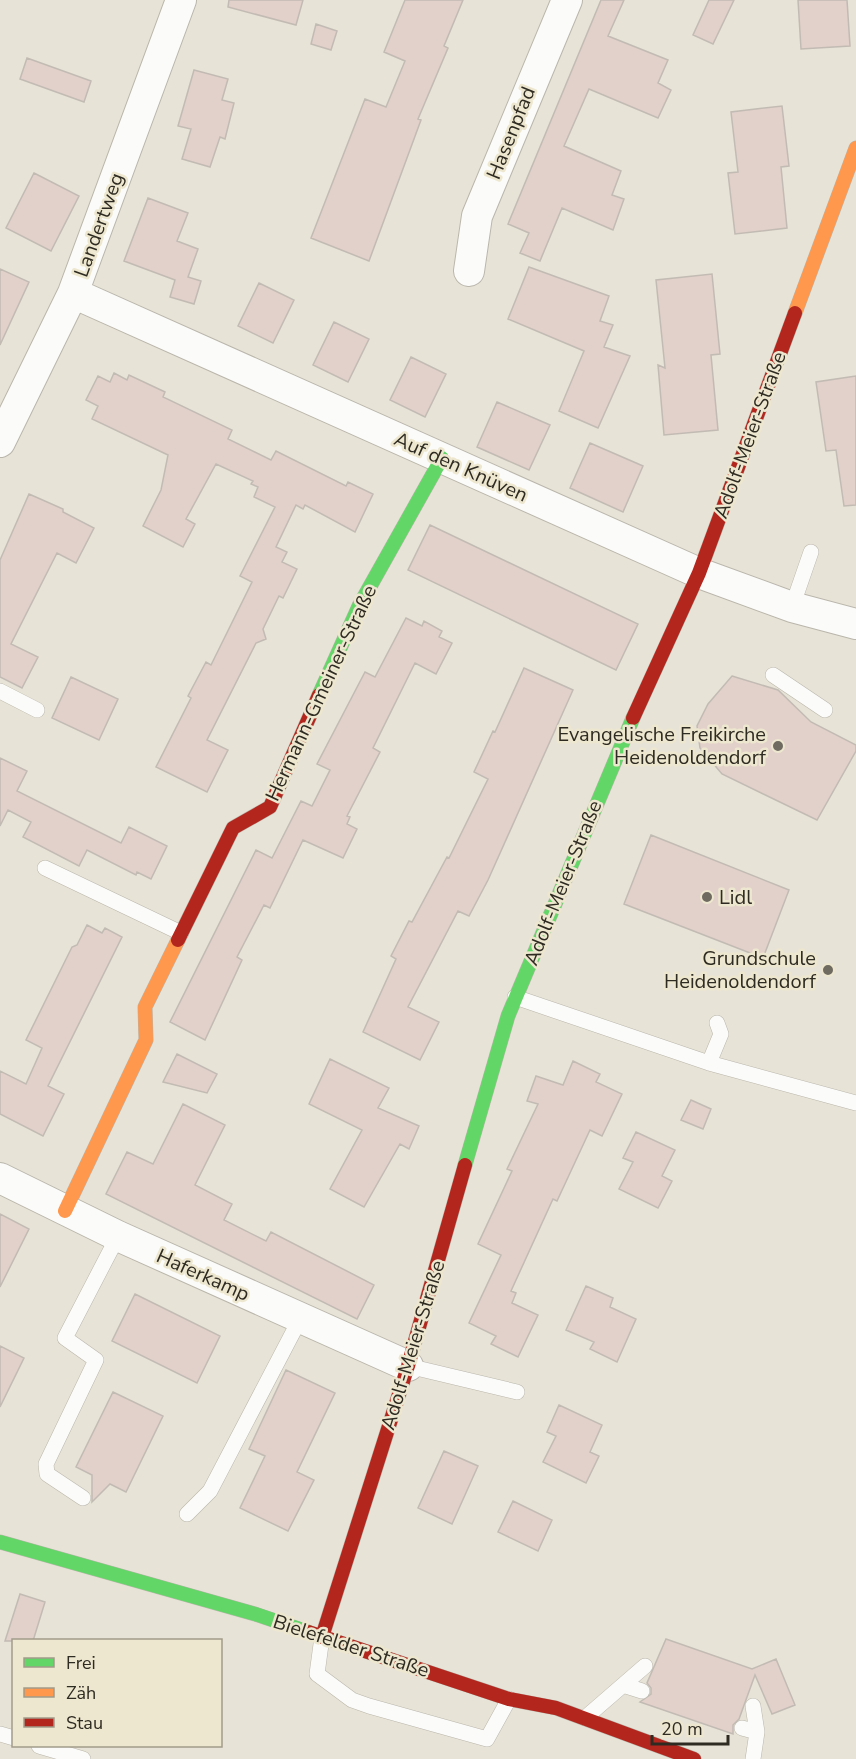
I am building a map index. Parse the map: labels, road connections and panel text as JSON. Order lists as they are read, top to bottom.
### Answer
{
  "streets": {
    "street": [
      "Hasenpfad",
      "Landertweg",
      "Adolf-Meier-Straße",
      "Auf den Knüven",
      "Hermann-Gmeiner-Straße",
      "Haferkamp",
      "Bielefelder Straße"
    ]
  },
  "crossings": [
    ["Landertweg", "Auf den Knüven"],
    ["Adolf-Meier-Straße", "Auf den Knüven"],
    ["Adolf-Meier-Straße", "Haferkamp"],
    ["Adolf-Meier-Straße", "Bielefelder Straße"],
    ["Auf den Knüven", "Hermann-Gmeiner-Straße"],
    ["Hermann-Gmeiner-Straße", "Haferkamp"]
  ],
  "places": ["Evangelische Freikirche Heidenoldendorf", "Lidl", "Grundschule Heidenoldendorf"],
  "legend": ["Frei", "Zäh", "Stau"],
  "scale_bar": "20 m"
}
